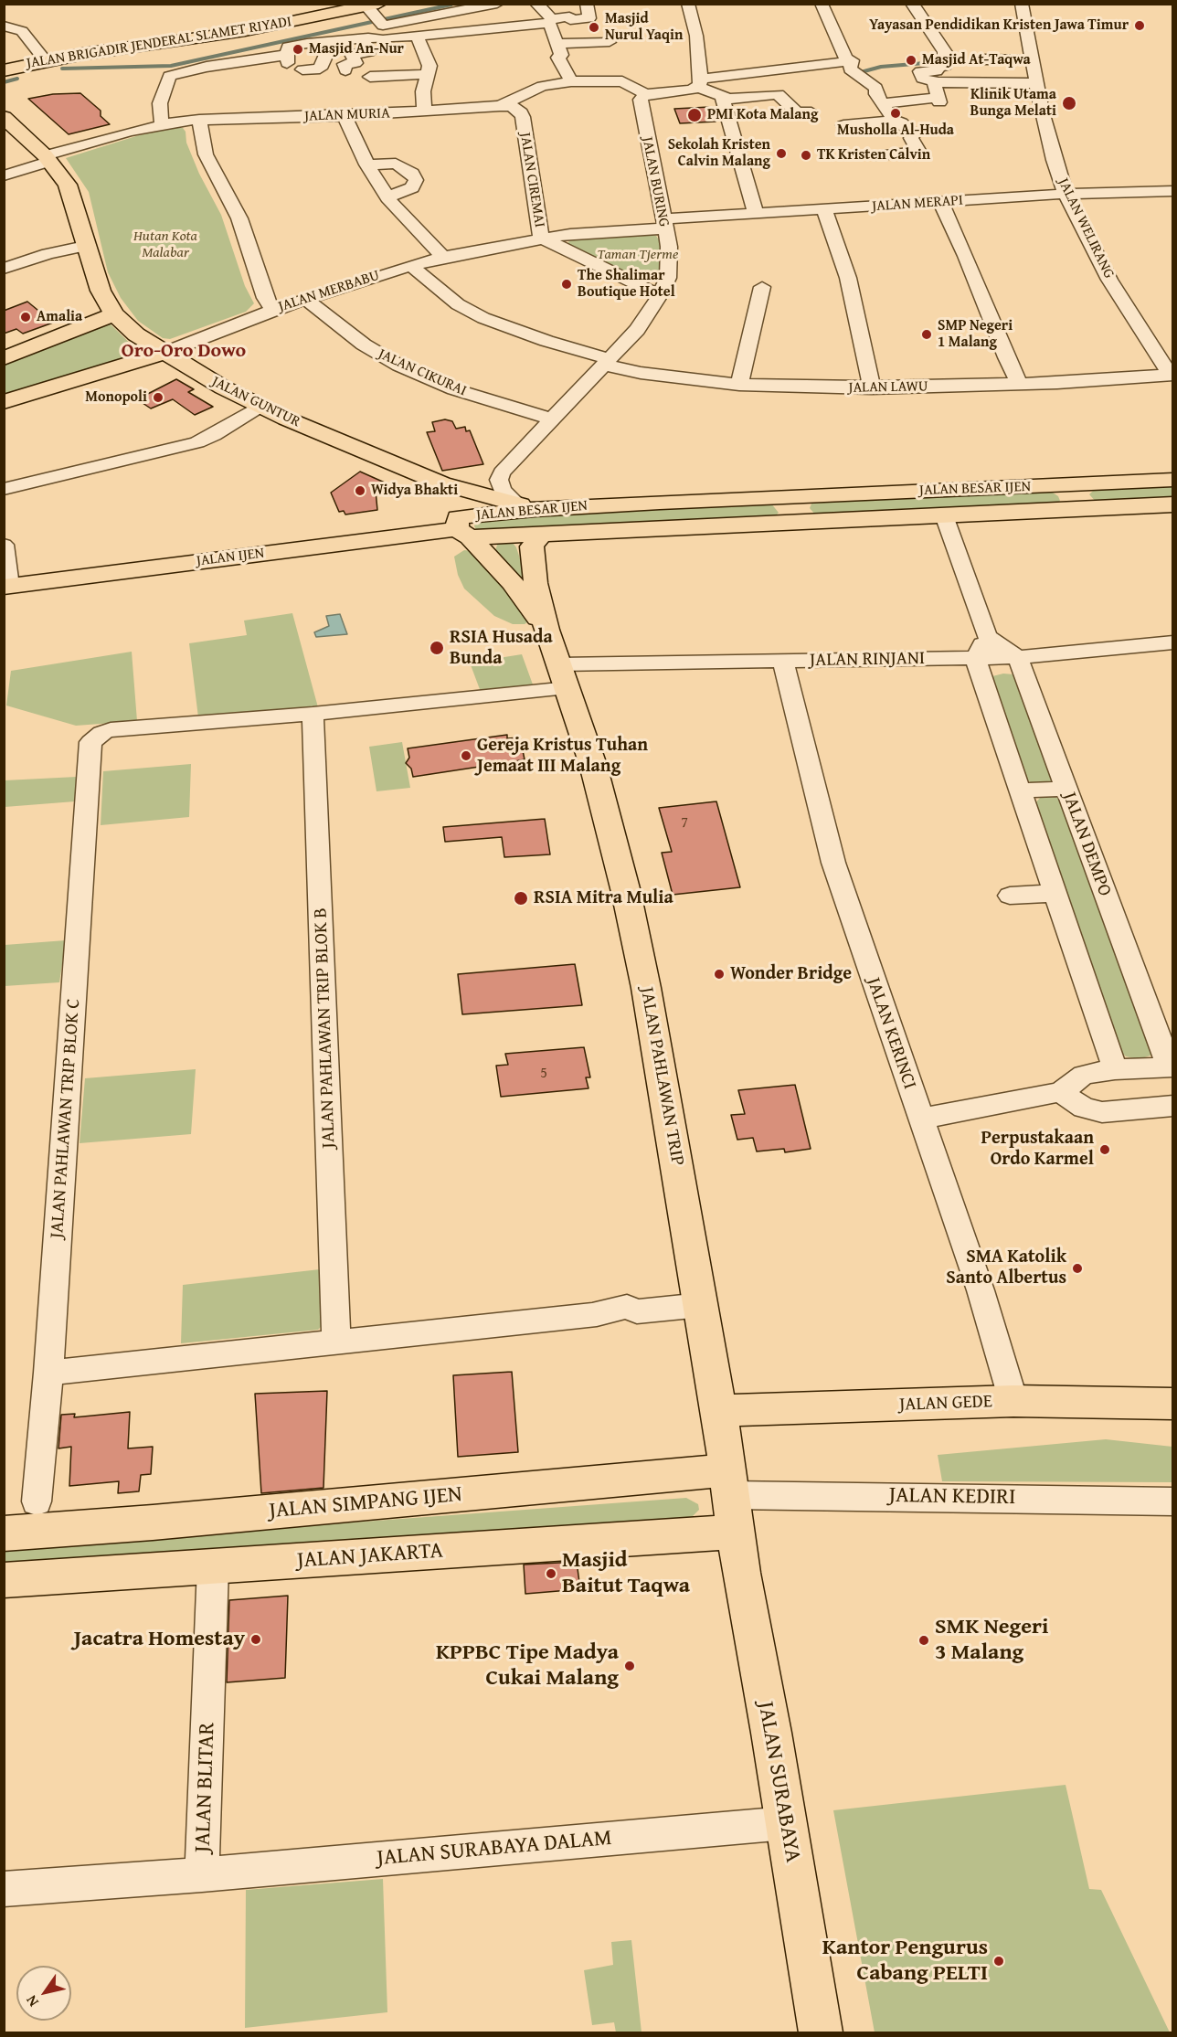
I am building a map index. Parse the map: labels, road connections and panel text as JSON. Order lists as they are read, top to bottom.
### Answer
{
  "streets": {
    "main road": [
      "JALAN BRIGADIR JENDERAL SLAMET RIYADI",
      "JALAN MERBABU",
      "JALAN GUNTUR",
      "JALAN BESAR IJEN",
      "JALAN IJEN",
      "JALAN PAHLAWAN TRIP",
      "JALAN GEDE",
      "JALAN SIMPANG IJEN",
      "JALAN JAKARTA",
      "JALAN SURABAYA"
    ],
    "street": [
      "JALAN MURIA",
      "JALAN CIREMAI",
      "JALAN BURING",
      "JALAN MERAPI",
      "JALAN WELIRANG",
      "JALAN CIKURAI",
      "JALAN LAWU",
      "JALAN RINJANI",
      "JALAN DEMPO",
      "JALAN PAHLAWAN TRIP BLOK B",
      "JALAN KERINCI",
      "JALAN PAHLAWAN TRIP BLOK C",
      "JALAN KEDIRI",
      "JALAN BLITAR",
      "JALAN SURABAYA DALAM"
    ]
  },
  "crossings": [
    ["JALAN MURIA", "JALAN CIREMAI"],
    ["JALAN MURIA", "JALAN BURING"],
    ["JALAN MURIA", "JALAN GUNTUR"],
    ["JALAN CIREMAI", "JALAN BURING"],
    ["JALAN CIREMAI", "JALAN MERBABU"],
    ["JALAN BURING", "JALAN MERAPI"],
    ["JALAN BURING", "JALAN MERBABU"],
    ["JALAN BURING", "JALAN CIKURAI"],
    ["JALAN BURING", "JALAN LAWU"],
    ["JALAN BURING", "JALAN GUNTUR"],
    ["JALAN BURING", "JALAN BESAR IJEN"],
    ["JALAN MERAPI", "JALAN WELIRANG"],
    ["JALAN MERAPI", "JALAN MERBABU"],
    ["JALAN WELIRANG", "JALAN LAWU"],
    ["JALAN MERBABU", "JALAN CIKURAI"],
    ["JALAN MERBABU", "JALAN LAWU"],
    ["JALAN MERBABU", "JALAN GUNTUR"],
    ["JALAN GUNTUR", "JALAN BESAR IJEN"],
    ["JALAN GUNTUR", "JALAN PAHLAWAN TRIP"],
    ["JALAN BESAR IJEN", "JALAN IJEN"],
    ["JALAN BESAR IJEN", "JALAN PAHLAWAN TRIP"],
    ["JALAN IJEN", "JALAN PAHLAWAN TRIP"],
    ["JALAN RINJANI", "JALAN DEMPO"],
    ["JALAN RINJANI", "JALAN PAHLAWAN TRIP BLOK B"],
    ["JALAN RINJANI", "JALAN KERINCI"],
    ["JALAN RINJANI", "JALAN PAHLAWAN TRIP"],
    ["JALAN RINJANI", "JALAN PAHLAWAN TRIP BLOK C"],
    ["JALAN KERINCI", "JALAN GEDE"],
    ["JALAN PAHLAWAN TRIP", "JALAN GEDE"],
    ["JALAN PAHLAWAN TRIP", "JALAN KEDIRI"],
    ["JALAN PAHLAWAN TRIP", "JALAN SIMPANG IJEN"],
    ["JALAN PAHLAWAN TRIP", "JALAN JAKARTA"],
    ["JALAN PAHLAWAN TRIP", "JALAN SURABAYA"],
    ["JALAN KEDIRI", "JALAN SIMPANG IJEN"],
    ["JALAN KEDIRI", "JALAN JAKARTA"],
    ["JALAN KEDIRI", "JALAN SURABAYA"],
    ["JALAN SIMPANG IJEN", "JALAN JAKARTA"],
    ["JALAN SIMPANG IJEN", "JALAN SURABAYA"],
    ["JALAN JAKARTA", "JALAN SURABAYA"],
    ["JALAN JAKARTA", "JALAN BLITAR"],
    ["JALAN SURABAYA", "JALAN SURABAYA DALAM"],
    ["JALAN BLITAR", "JALAN SURABAYA DALAM"]
  ],
  "districts": ["Oro-Oro Dowo"],
  "parks": ["Hutan Kota Malabar", "Taman Tjerme"],
  "places": [
    "Yayasan Pendidikan Kristen Jawa Timur",
    "Masjid Nurul Yaqin",
    "Masjid An-Nur",
    "Masjid At-Taqwa",
    "Klinik Utama Bunga Melati",
    "Musholla Al-Huda",
    "PMI Kota Malang",
    "Sekolah Kristen Calvin Malang",
    "TK Kristen Calvin",
    "The Shalimar Boutique Hotel",
    "Amalia",
    "SMP Negeri 1 Malang",
    "Monopoli",
    "Widya Bhakti",
    "RSIA Husada Bunda",
    "Gereja Kristus Tuhan Jemaat III Malang",
    "RSIA Mitra Mulia",
    "Wonder Bridge",
    "Perpustakaan Ordo Karmel",
    "SMA Katolik Santo Albertus",
    "Masjid Baitut Taqwa",
    "Jacatra Homestay",
    "SMK Negeri 3 Malang",
    "KPPBC Tipe Madya Cukai Malang",
    "Kantor Pengurus Cabang PELTI"
  ],
  "house_numbers": ["7", "5"],
  "north": "bottom left"
}
